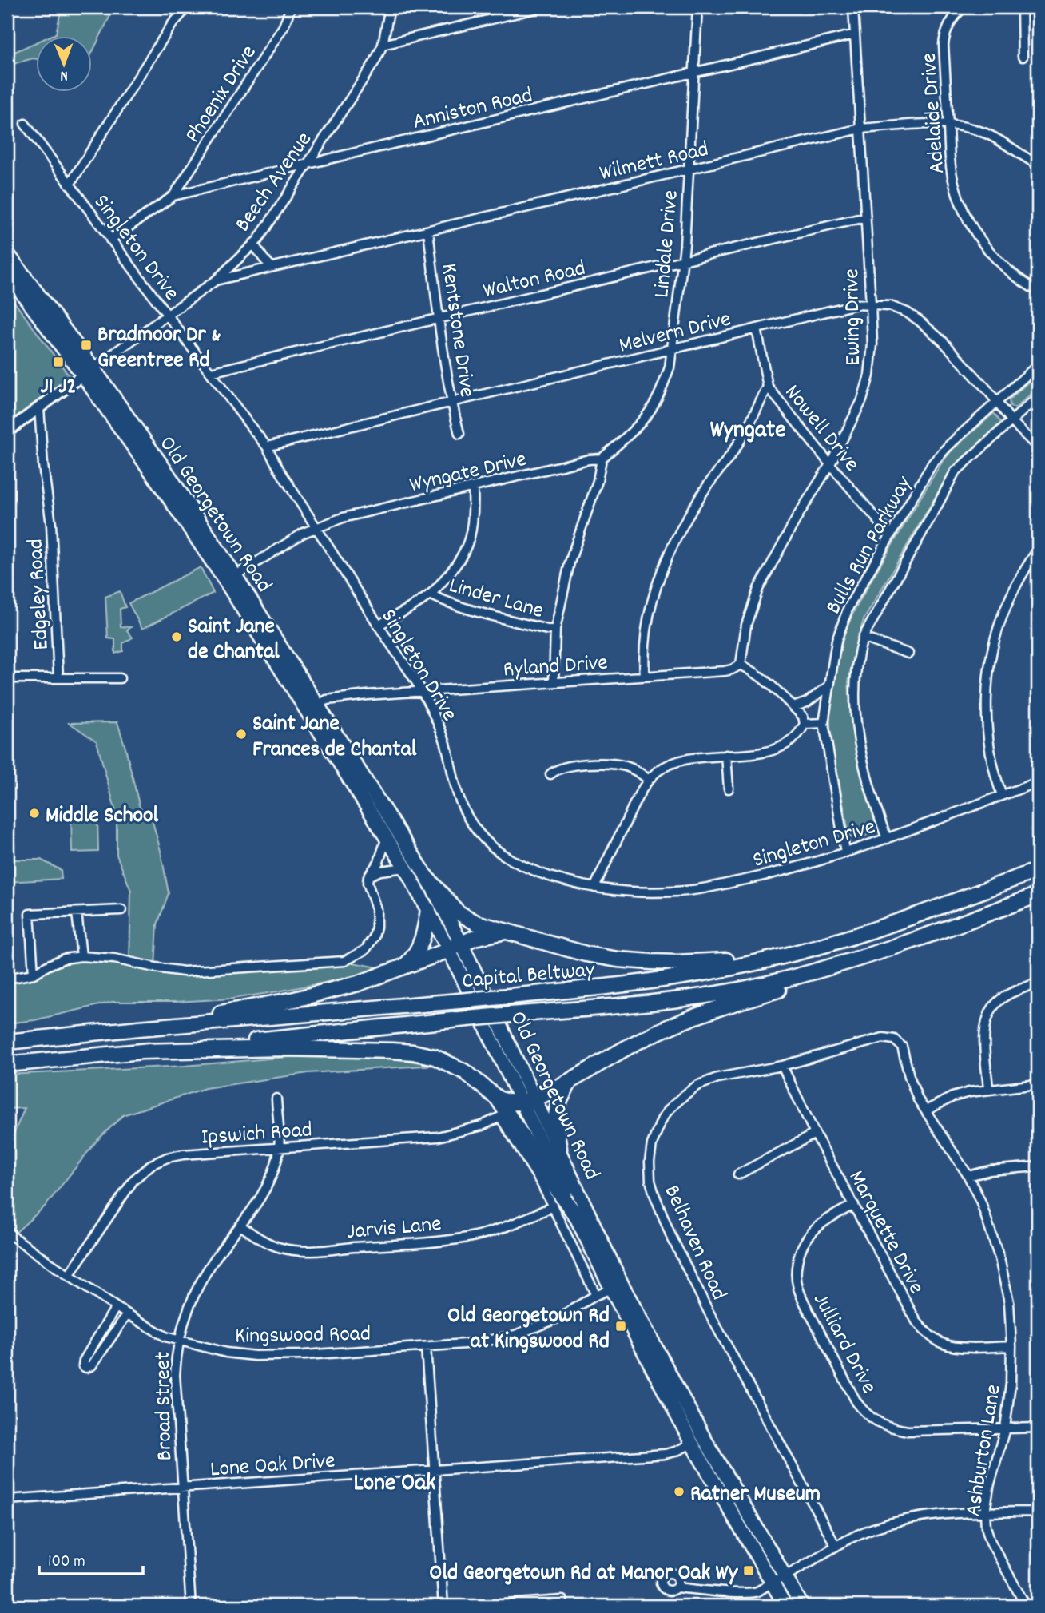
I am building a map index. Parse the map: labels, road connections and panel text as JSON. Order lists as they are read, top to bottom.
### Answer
{
  "streets": {
    "highway": ["Capital Beltway"],
    "main road": ["Old Georgetown Road"],
    "street": [
      "Phoenix Drive",
      "Anniston Road",
      "Adelaide Drive",
      "Wilmett Road",
      "Beech Avenue",
      "Lindale Drive",
      "Singleton Drive",
      "Walton Road",
      "Ewing Drive",
      "Kentstone Drive",
      "Melvern Drive",
      "Nowell Drive",
      "Wyngate Drive",
      "Bulls Run Parkway",
      "Edgeley Road",
      "Linder Lane",
      "Ryland Drive",
      "Ipswich Road",
      "Jarvis Lane",
      "Marquette Drive",
      "Belhaven Road",
      "Kingswood Road",
      "Julliard Drive",
      "Broad Street",
      "Ashburton Lane",
      "Lone Oak Drive"
    ]
  },
  "crossings": [
    ["Phoenix Drive", "Anniston Road"],
    ["Anniston Road", "Beech Avenue"],
    ["Anniston Road", "Lindale Drive"],
    ["Anniston Road", "Singleton Drive"],
    ["Anniston Road", "Ewing Drive"],
    ["Adelaide Drive", "Wilmett Road"],
    ["Wilmett Road", "Beech Avenue"],
    ["Wilmett Road", "Lindale Drive"],
    ["Wilmett Road", "Ewing Drive"],
    ["Wilmett Road", "Kentstone Drive"],
    ["Beech Avenue", "Singleton Drive"],
    ["Beech Avenue", "Old Georgetown Road"],
    ["Beech Avenue", "Edgeley Road"],
    ["Lindale Drive", "Walton Road"],
    ["Lindale Drive", "Melvern Drive"],
    ["Singleton Drive", "Walton Road"],
    ["Singleton Drive", "Melvern Drive"],
    ["Singleton Drive", "Wyngate Drive"],
    ["Singleton Drive", "Bulls Run Parkway"],
    ["Singleton Drive", "Ryland Drive"],
    ["Walton Road", "Ewing Drive"],
    ["Walton Road", "Kentstone Drive"],
    ["Ewing Drive", "Melvern Drive"],
    ["Ewing Drive", "Nowell Drive"],
    ["Ewing Drive", "Ryland Drive"],
    ["Kentstone Drive", "Melvern Drive"],
    ["Melvern Drive", "Nowell Drive"],
    ["Melvern Drive", "Bulls Run Parkway"],
    ["Nowell Drive", "Bulls Run Parkway"],
    ["Wyngate Drive", "Old Georgetown Road"],
    ["Old Georgetown Road", "Ryland Drive"],
    ["Old Georgetown Road", "Kingswood Road"],
    ["Old Georgetown Road", "Lone Oak Drive"],
    ["Ipswich Road", "Jarvis Lane"],
    ["Ipswich Road", "Kingswood Road"],
    ["Ipswich Road", "Broad Street"],
    ["Jarvis Lane", "Broad Street"],
    ["Marquette Drive", "Belhaven Road"],
    ["Marquette Drive", "Julliard Drive"],
    ["Marquette Drive", "Ashburton Lane"],
    ["Belhaven Road", "Ashburton Lane"],
    ["Kingswood Road", "Broad Street"],
    ["Julliard Drive", "Ashburton Lane"],
    ["Broad Street", "Lone Oak Drive"]
  ],
  "districts": ["Wyngate", "Lone Oak"],
  "places": {
    "transit": [
      "Bradmoor Dr & Greentree Rd",
      "J1 J2",
      "Old Georgetown Rd at Kingswood Rd",
      "Old Georgetown Rd at Manor Oak Wy"
    ],
    "other": [
      "Saint Jane de Chantal",
      "Saint Jane Frances de Chantal",
      "Middle School",
      "Ratner Museum"
    ]
  },
  "scale_bar": "100 m",
  "north": "bottom"
}
